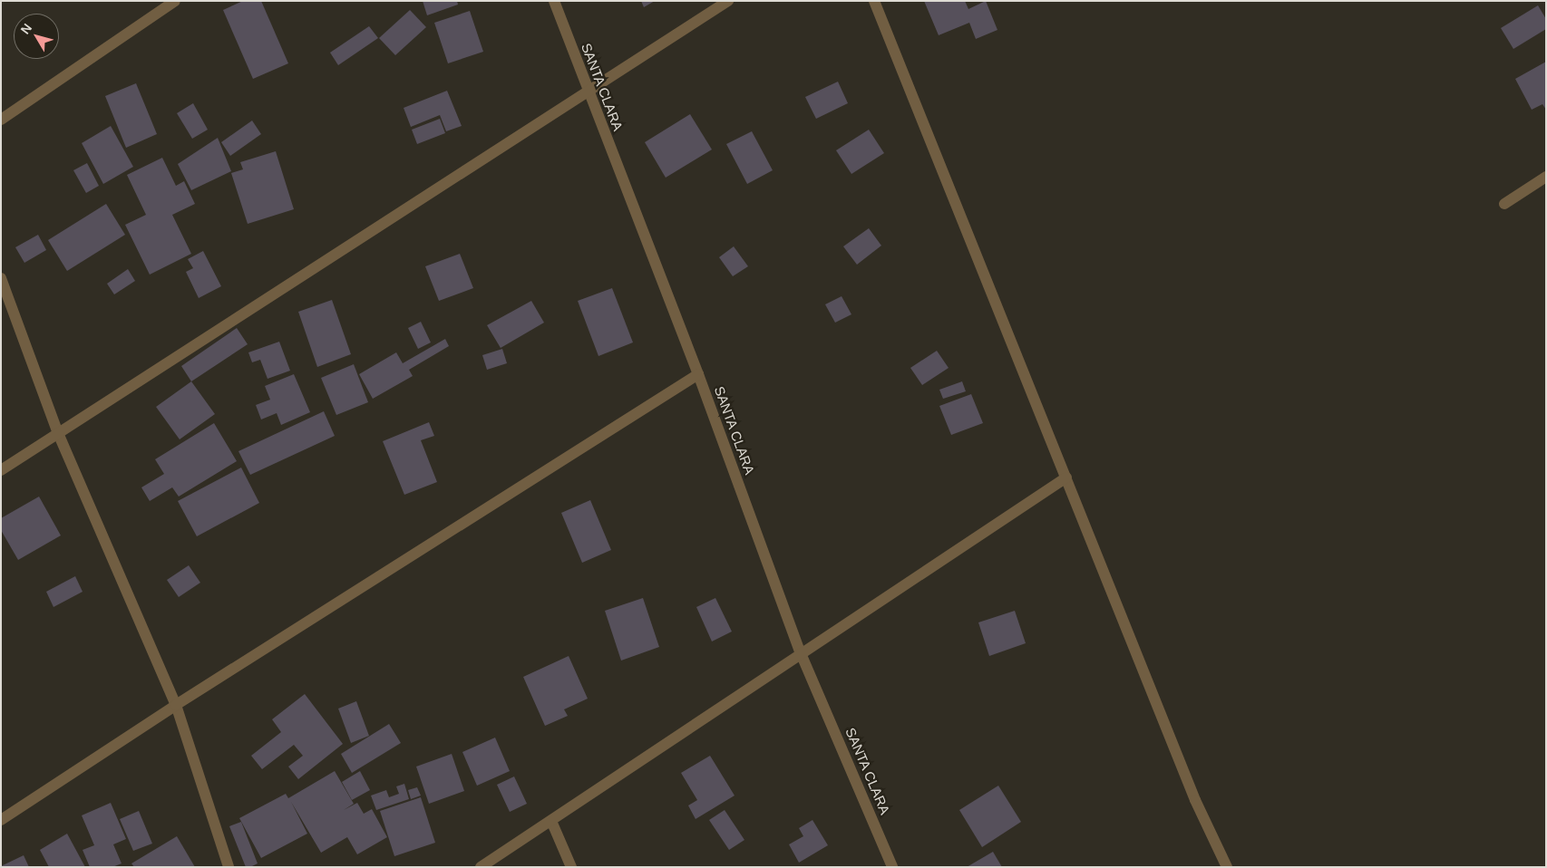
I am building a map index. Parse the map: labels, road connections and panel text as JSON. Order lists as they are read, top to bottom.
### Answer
{
  "streets": {
    "street": ["SANTA CLARA"]
  },
  "north": "top left"
}
